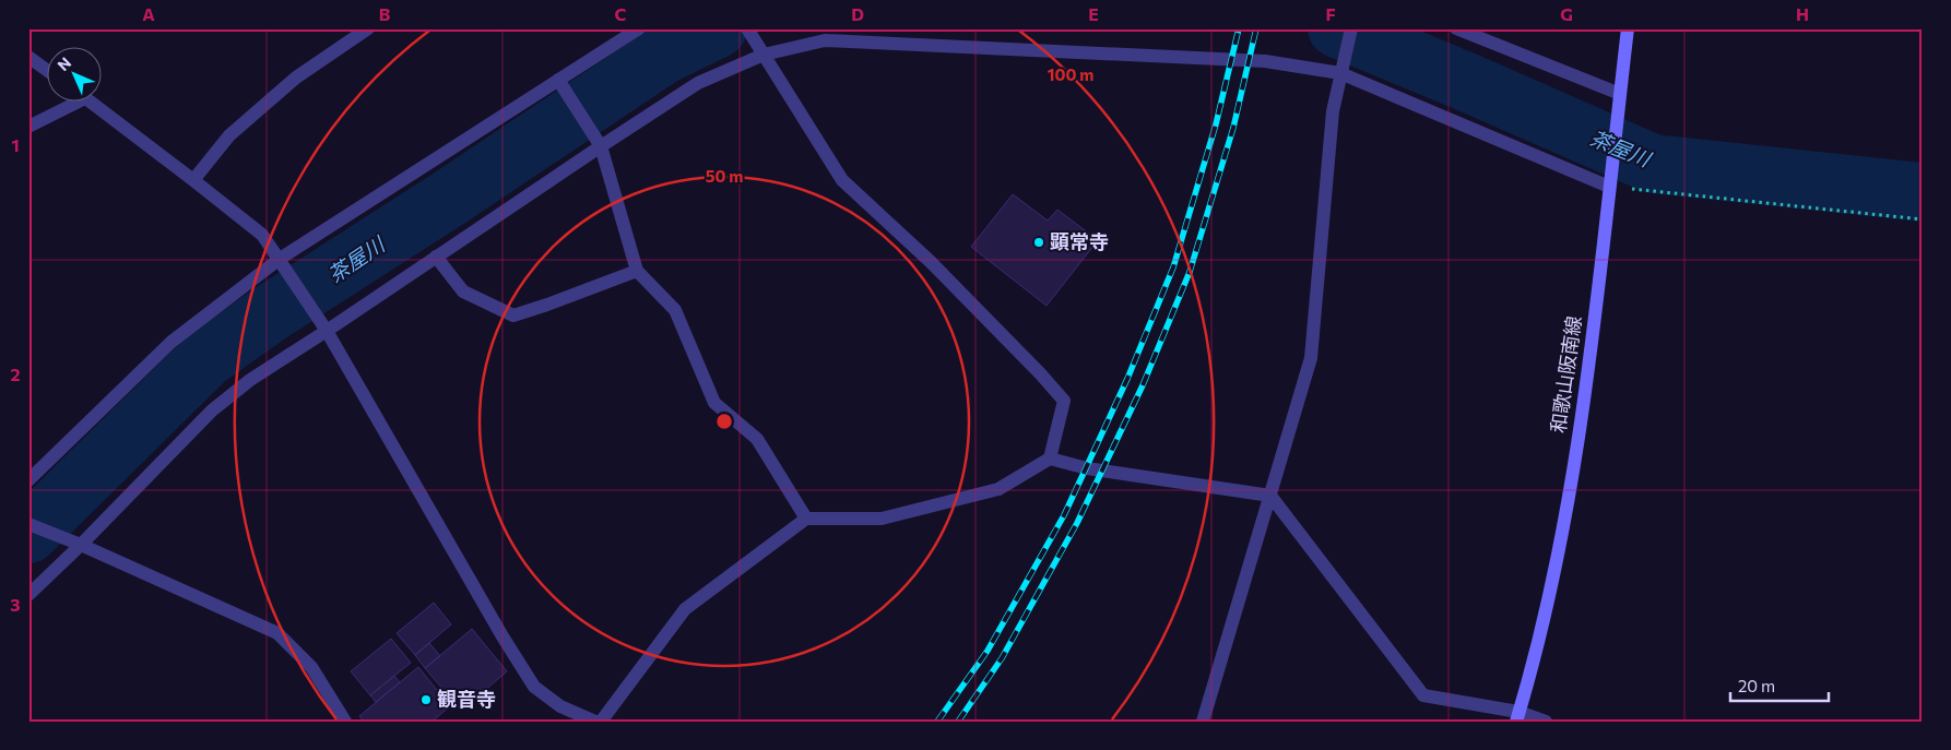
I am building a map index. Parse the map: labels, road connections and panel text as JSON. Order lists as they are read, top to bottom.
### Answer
{
  "streets": {
    "main road": ["和歌山阪南線"]
  },
  "water": ["茶屋川"],
  "places": ["顕常寺", "観音寺"],
  "scale_bar": "20 m",
  "north": "top left",
  "grid": {
    "columns": [
      "A",
      "B",
      "C",
      "D",
      "E",
      "F",
      "G",
      "H"
    ],
    "rows": ["1", "2", "3"]
  },
  "rings": ["100 m", "50 m"]
}
